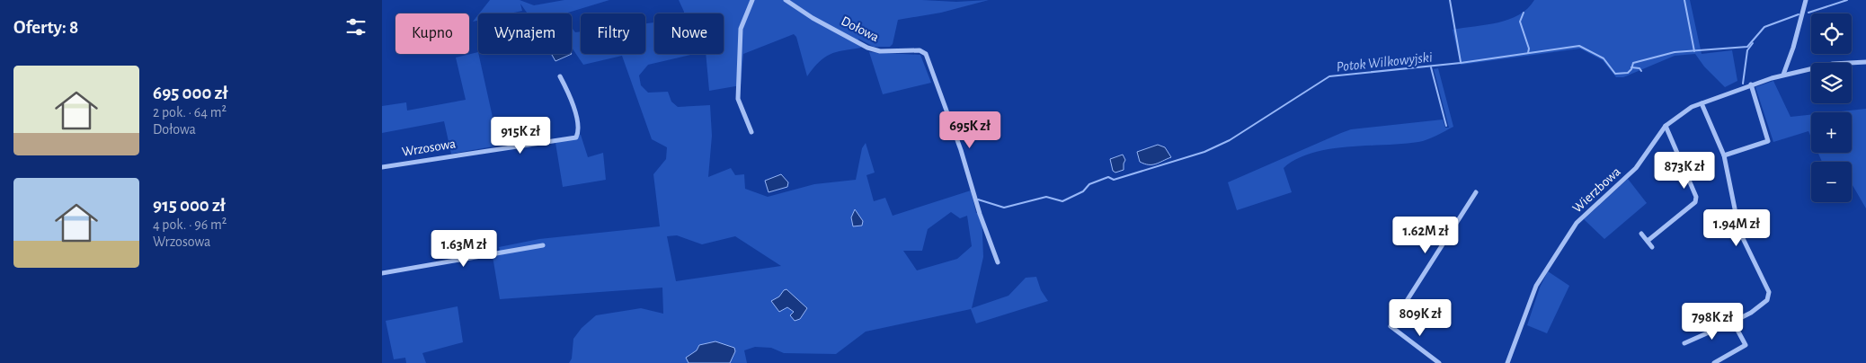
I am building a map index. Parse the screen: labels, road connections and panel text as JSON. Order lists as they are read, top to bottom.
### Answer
{
  "streets": {
    "street": ["Dołowa", "Wrzosowa", "Wierzbowa"]
  },
  "water": ["Potok Wilkowyjski"],
  "page": {
    "heading": "Oferty: 8",
    "map_buttons": ["+", "−"],
    "chip": [
      "Kupno",
      "Wynajem",
      "Filtry",
      "Nowe"
    ],
    "list": [
      {
        "name": "695 000 zł",
        "note": "2 pok. · 64 m² · Dołowa"
      },
      {
        "name": "915 000 zł",
        "note": "4 pok. · 96 m² · Wrzosowa"
      }
    ],
    "price": [
      "695K zł",
      "915K zł",
      "873K zł",
      "1.94M zł",
      "1.62M zł",
      "1.63M zł",
      "809K zł",
      "798K zł"
    ]
  }
}
